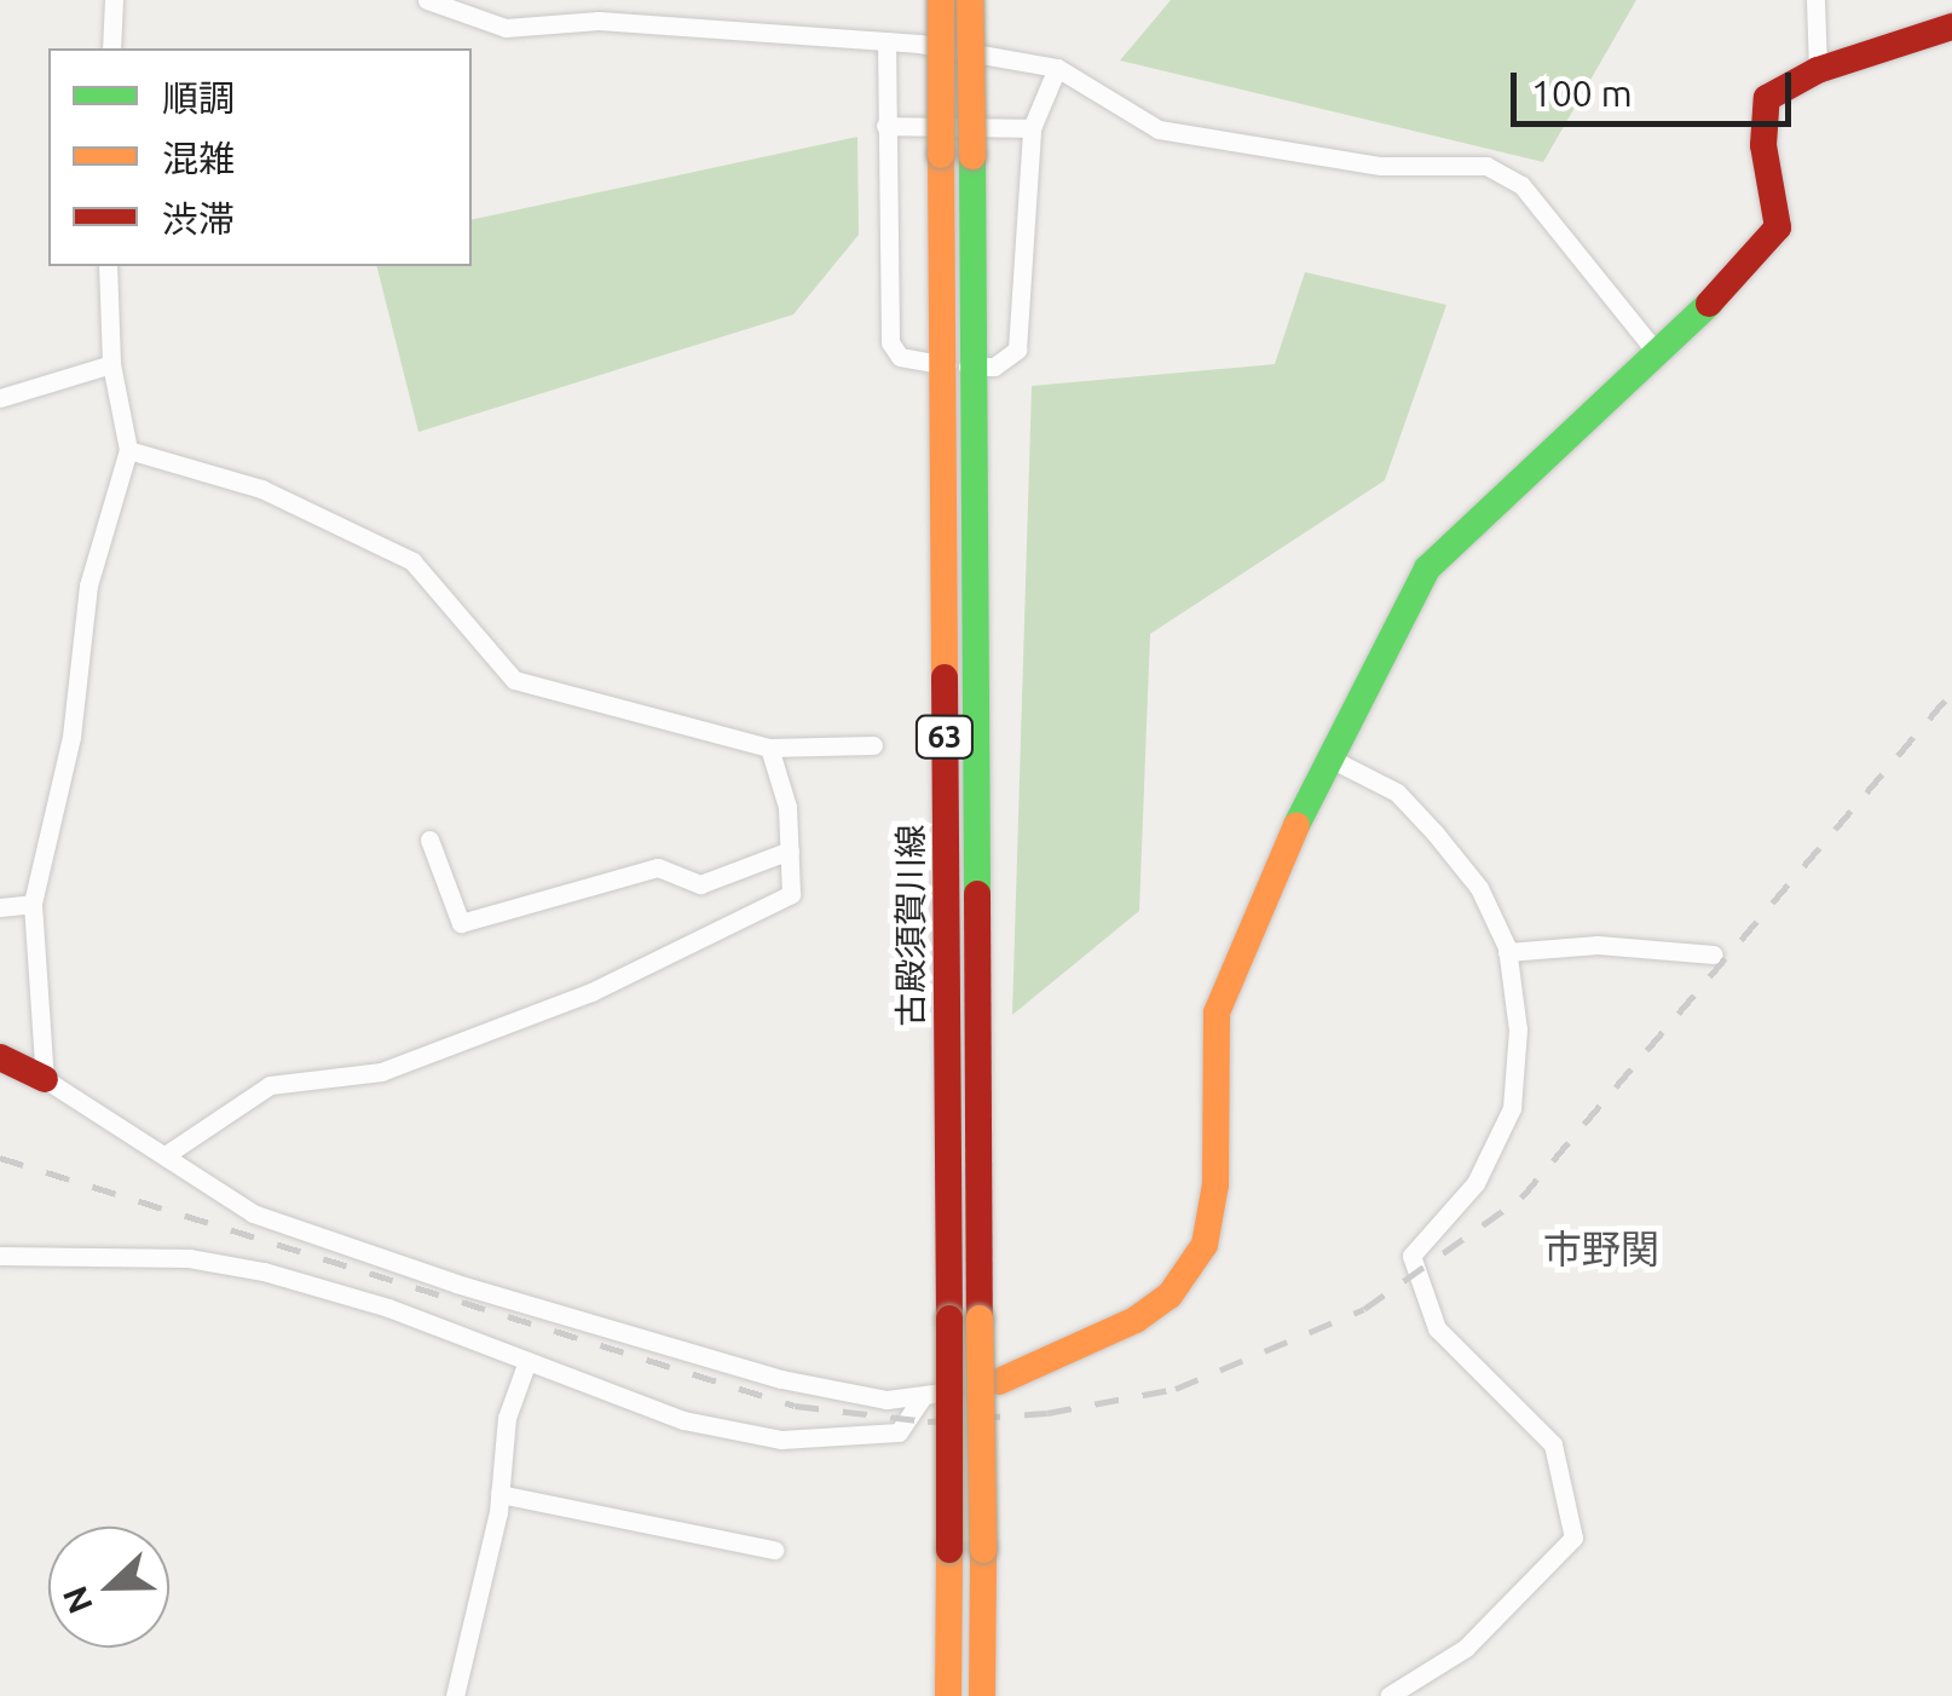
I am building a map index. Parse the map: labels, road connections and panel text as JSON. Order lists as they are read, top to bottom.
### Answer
{
  "streets": {
    "main road": ["63", "古殿須賀川線"]
  },
  "districts": ["市野関"],
  "legend": ["順調", "混雑", "渋滞"],
  "scale_bar": "100 m",
  "north": "left"
}
